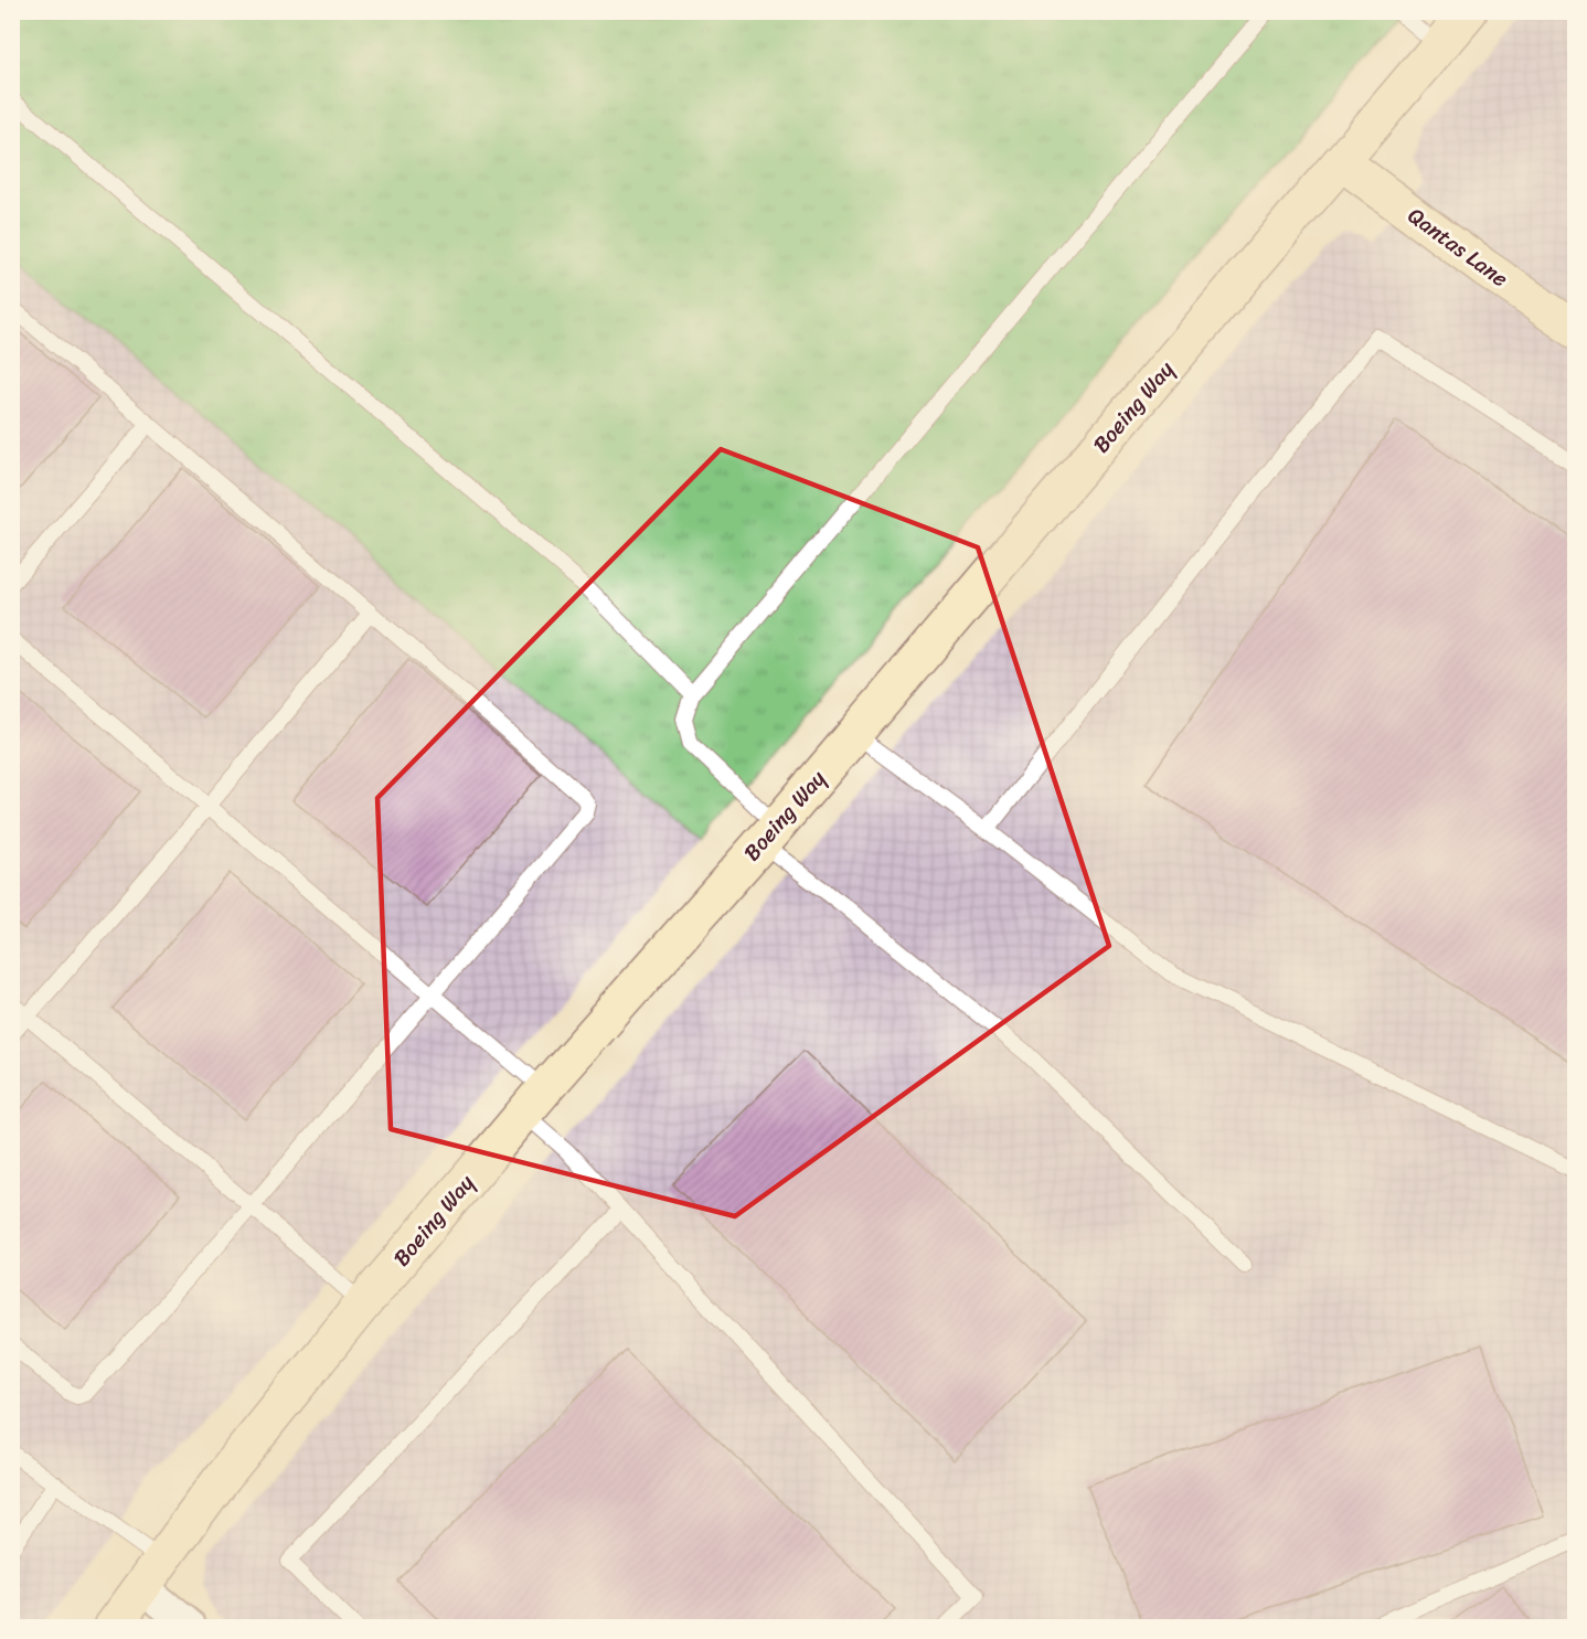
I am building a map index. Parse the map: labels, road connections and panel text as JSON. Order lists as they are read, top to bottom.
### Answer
{
  "streets": {
    "street": ["Qantas Lane", "Boeing Way"]
  },
  "crossings": [
    ["Qantas Lane", "Boeing Way"]
  ]
}
